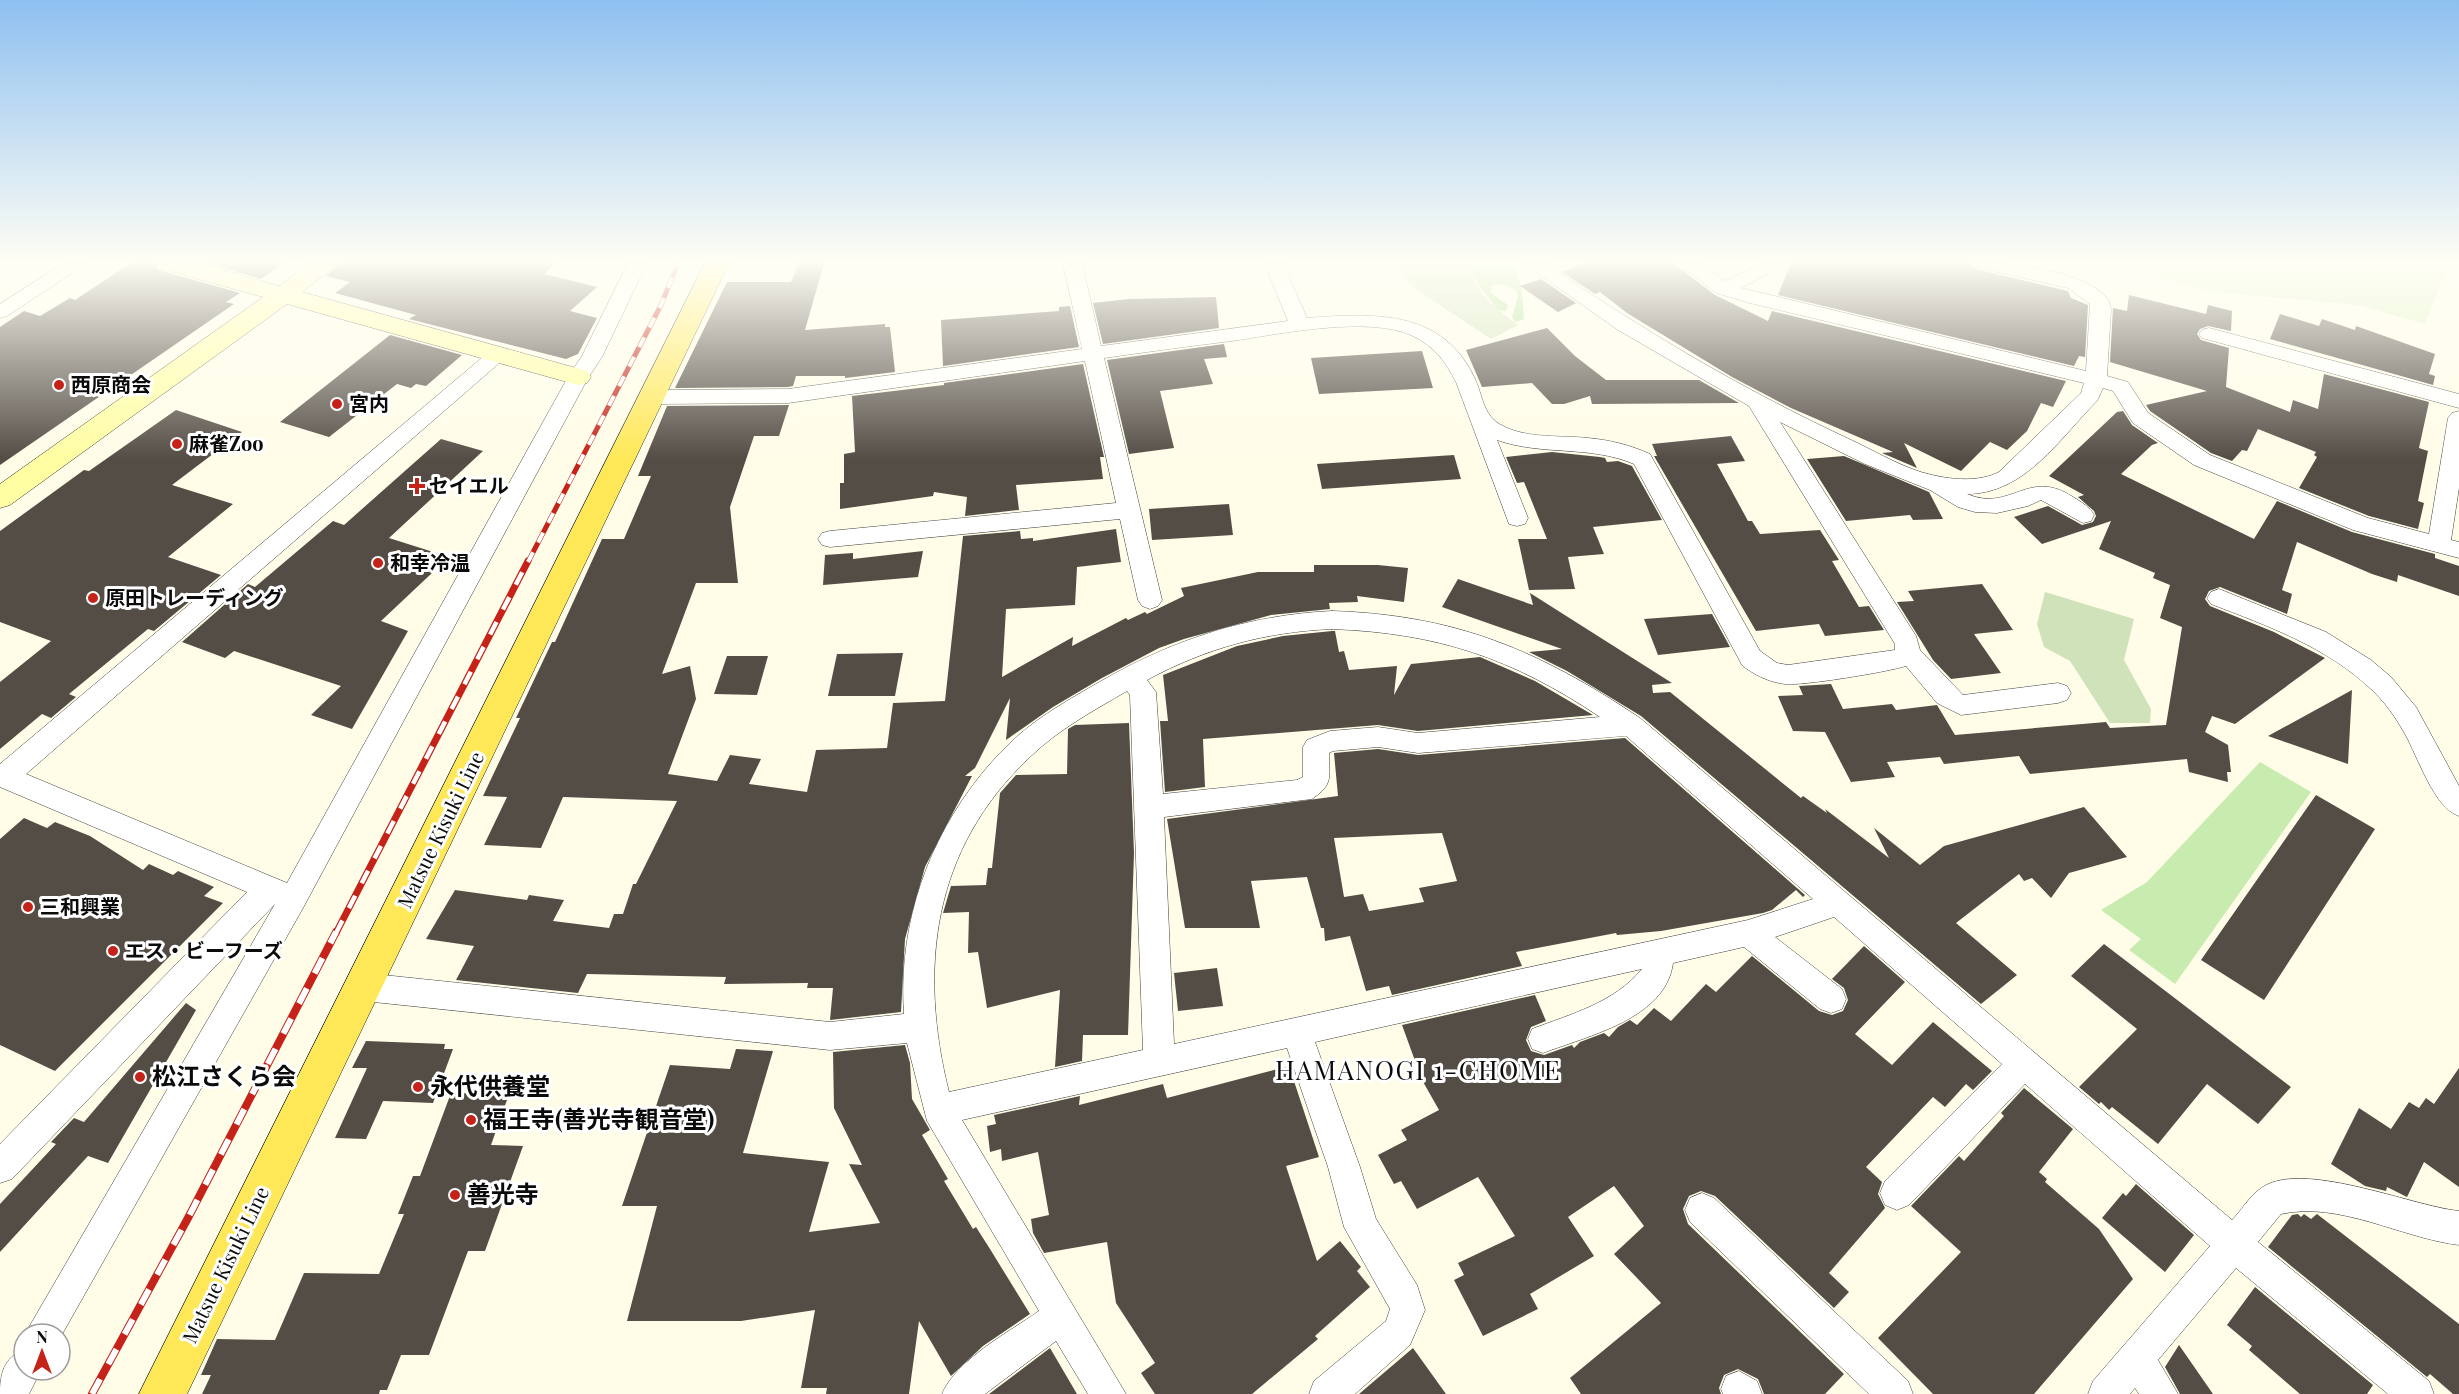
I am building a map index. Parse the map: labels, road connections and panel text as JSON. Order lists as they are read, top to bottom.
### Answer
{
  "streets": {
    "main road": ["Matsue Kisuki Line"]
  },
  "districts": ["HAMANOGI 1-CHOME"],
  "places": {
    "other": [
      "西原商会",
      "宮内",
      "麻雀Zoo",
      "和幸冷温",
      "原田トレーディング",
      "三和興業",
      "エス・ビーフーズ",
      "松江さくら会",
      "永代供養堂",
      "福王寺(善光寺観音堂)",
      "善光寺"
    ],
    "health": ["セイエル"]
  },
  "north": "top"
}
